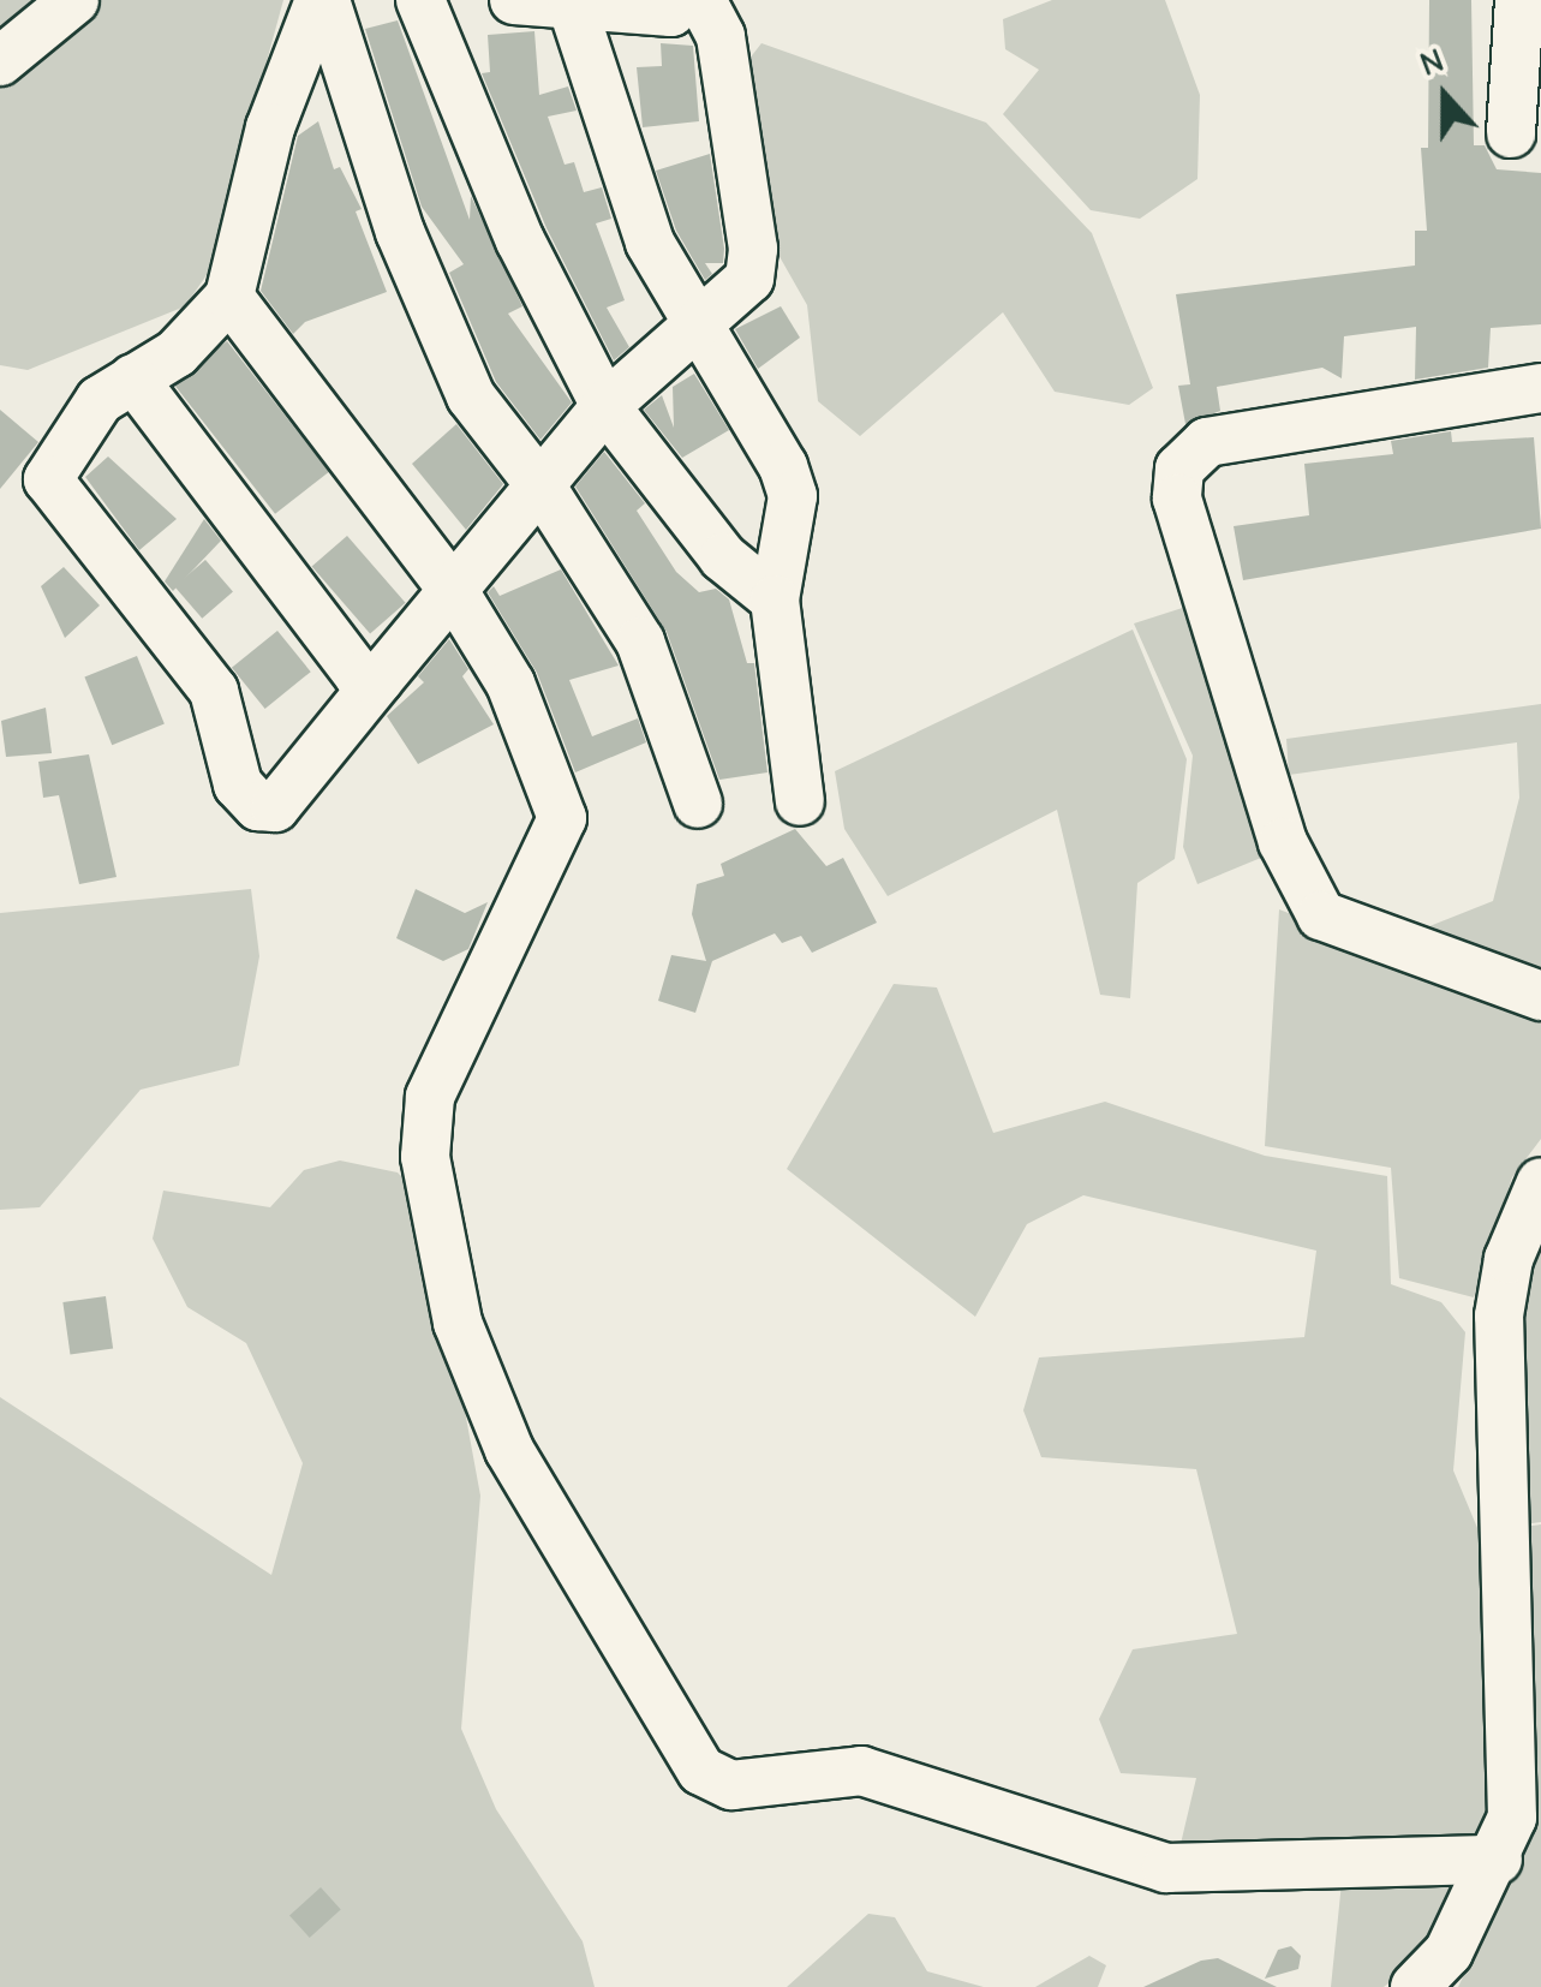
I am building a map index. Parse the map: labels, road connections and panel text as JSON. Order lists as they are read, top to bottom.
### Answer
{
  "north": "top"
}
